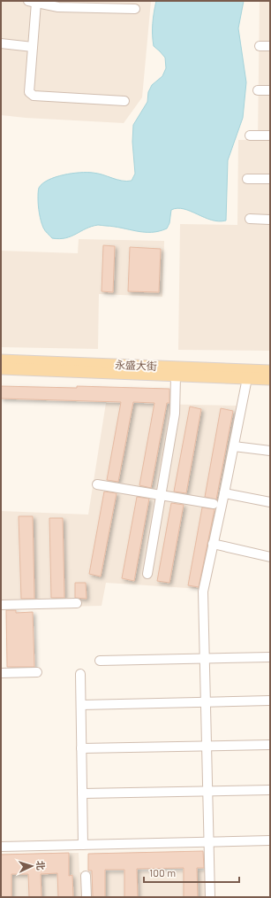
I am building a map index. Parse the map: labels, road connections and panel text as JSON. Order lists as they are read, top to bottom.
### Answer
{
  "streets": {
    "main road": ["永盛大街"]
  },
  "scale_bar": "100 m",
  "north": "right"
}
